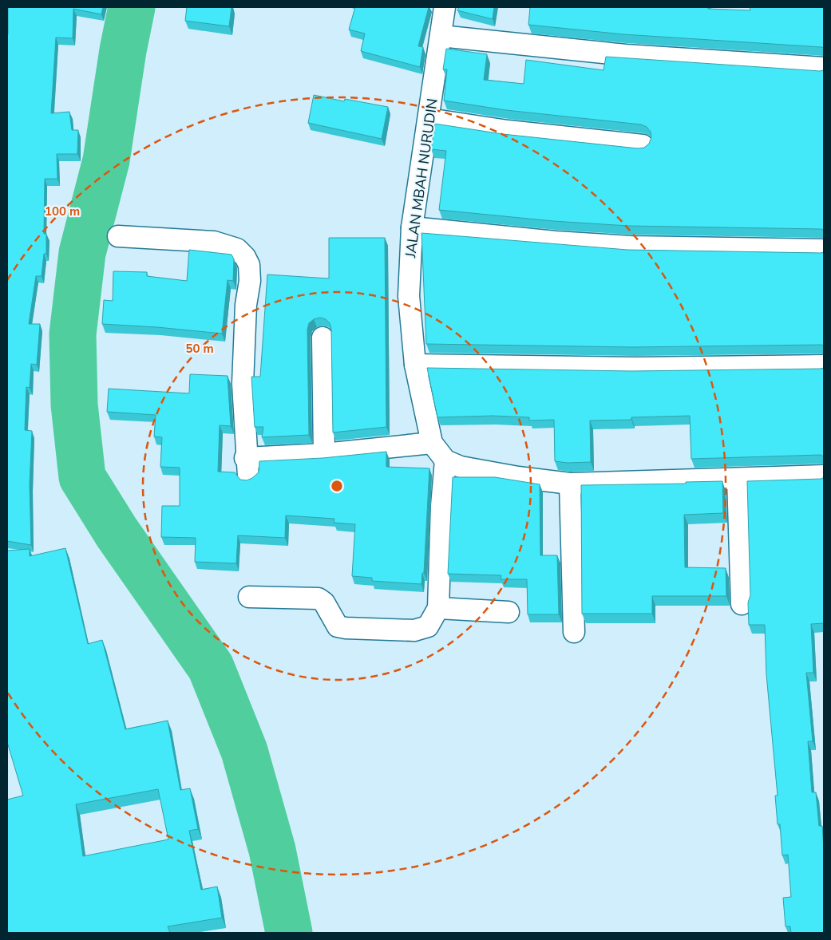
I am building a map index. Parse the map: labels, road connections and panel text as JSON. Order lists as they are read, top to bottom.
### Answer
{
  "streets": {
    "street": ["JALAN MBAH NURUDIN"]
  },
  "rings": ["100 m", "50 m"]
}
